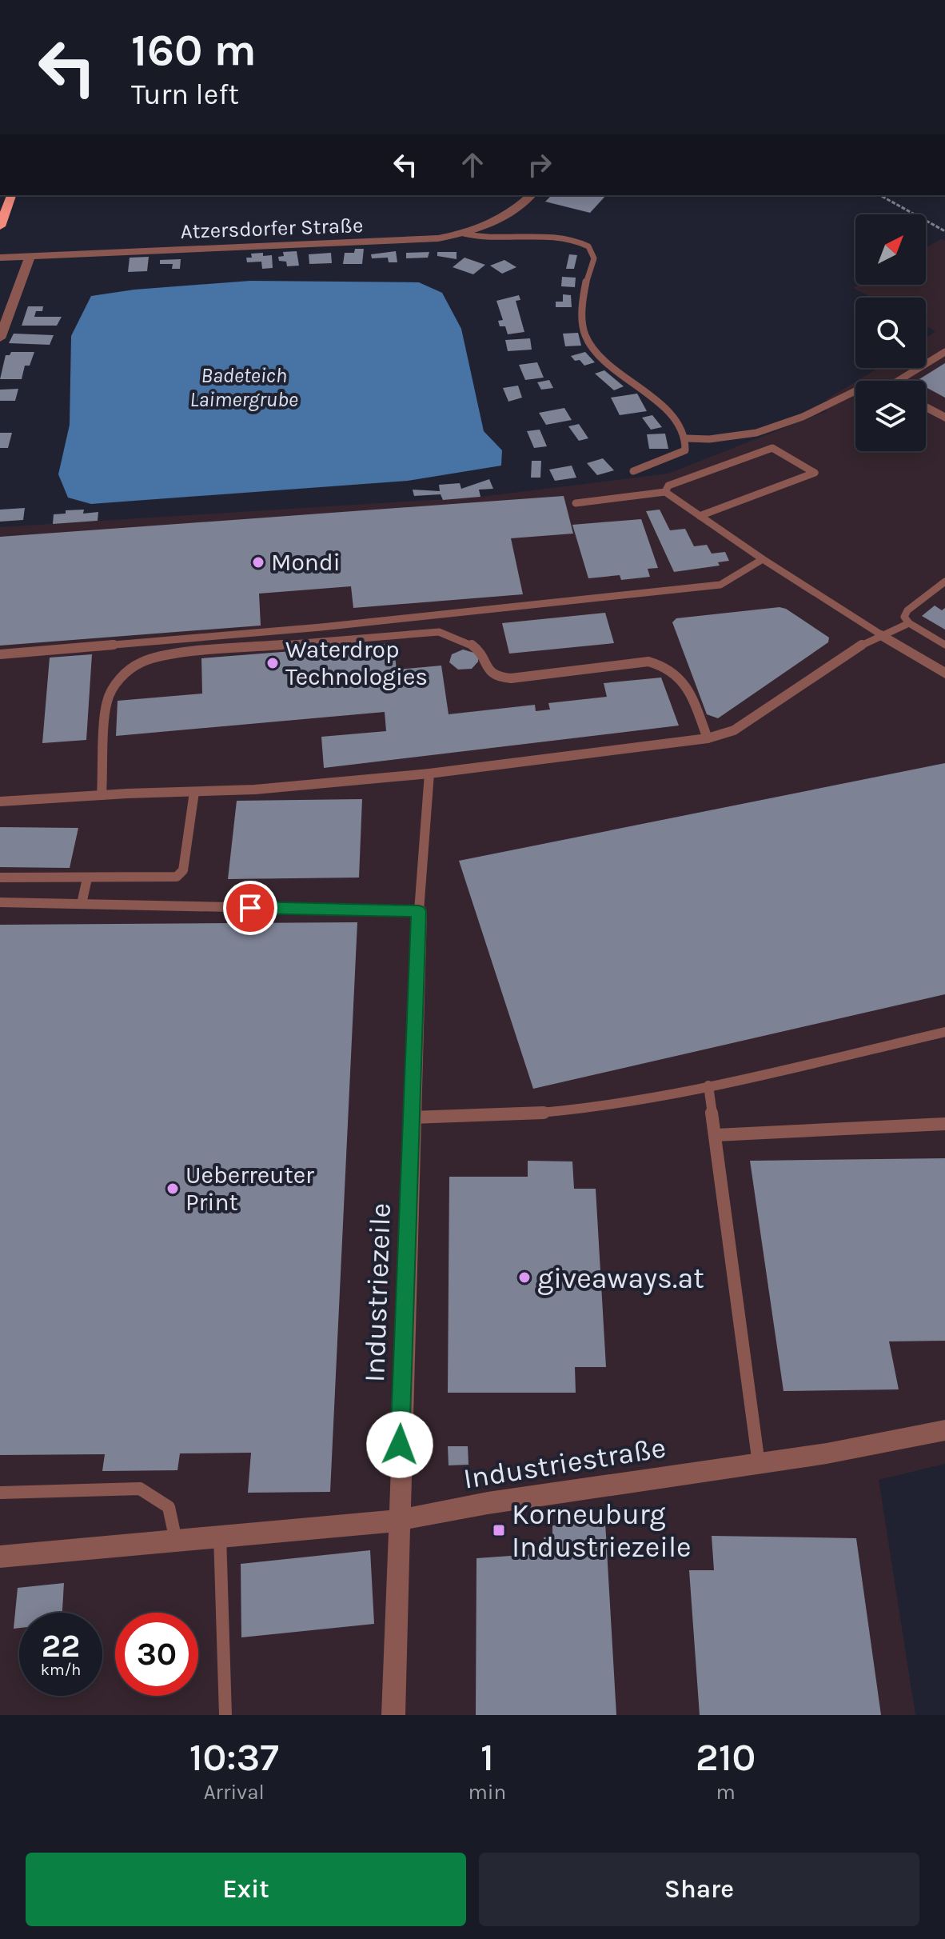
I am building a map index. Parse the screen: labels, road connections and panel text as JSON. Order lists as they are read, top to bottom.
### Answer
{
  "streets": {
    "street": ["Atzersdorfer Straße", "Industriezeile", "Industriestraße"]
  },
  "crossings": [
    ["Industriezeile", "Industriestraße"]
  ],
  "water": ["Badeteich Laimergrube"],
  "places": {
    "other": [
      "Mondi",
      "Waterdrop Technologies",
      "Ueberreuter Print",
      "giveaways.at"
    ],
    "transit": ["Korneuburg Industriezeile"]
  },
  "north": "top right",
  "page": {
    "turn": ["160 m", "Turn left"],
    "speed": "22 km/h",
    "limit": "30",
    "eta": [
      "10:37",
      "Arrival",
      "1",
      "min",
      "210",
      "m"
    ],
    "buttons": ["Exit", "Share"]
  }
}
